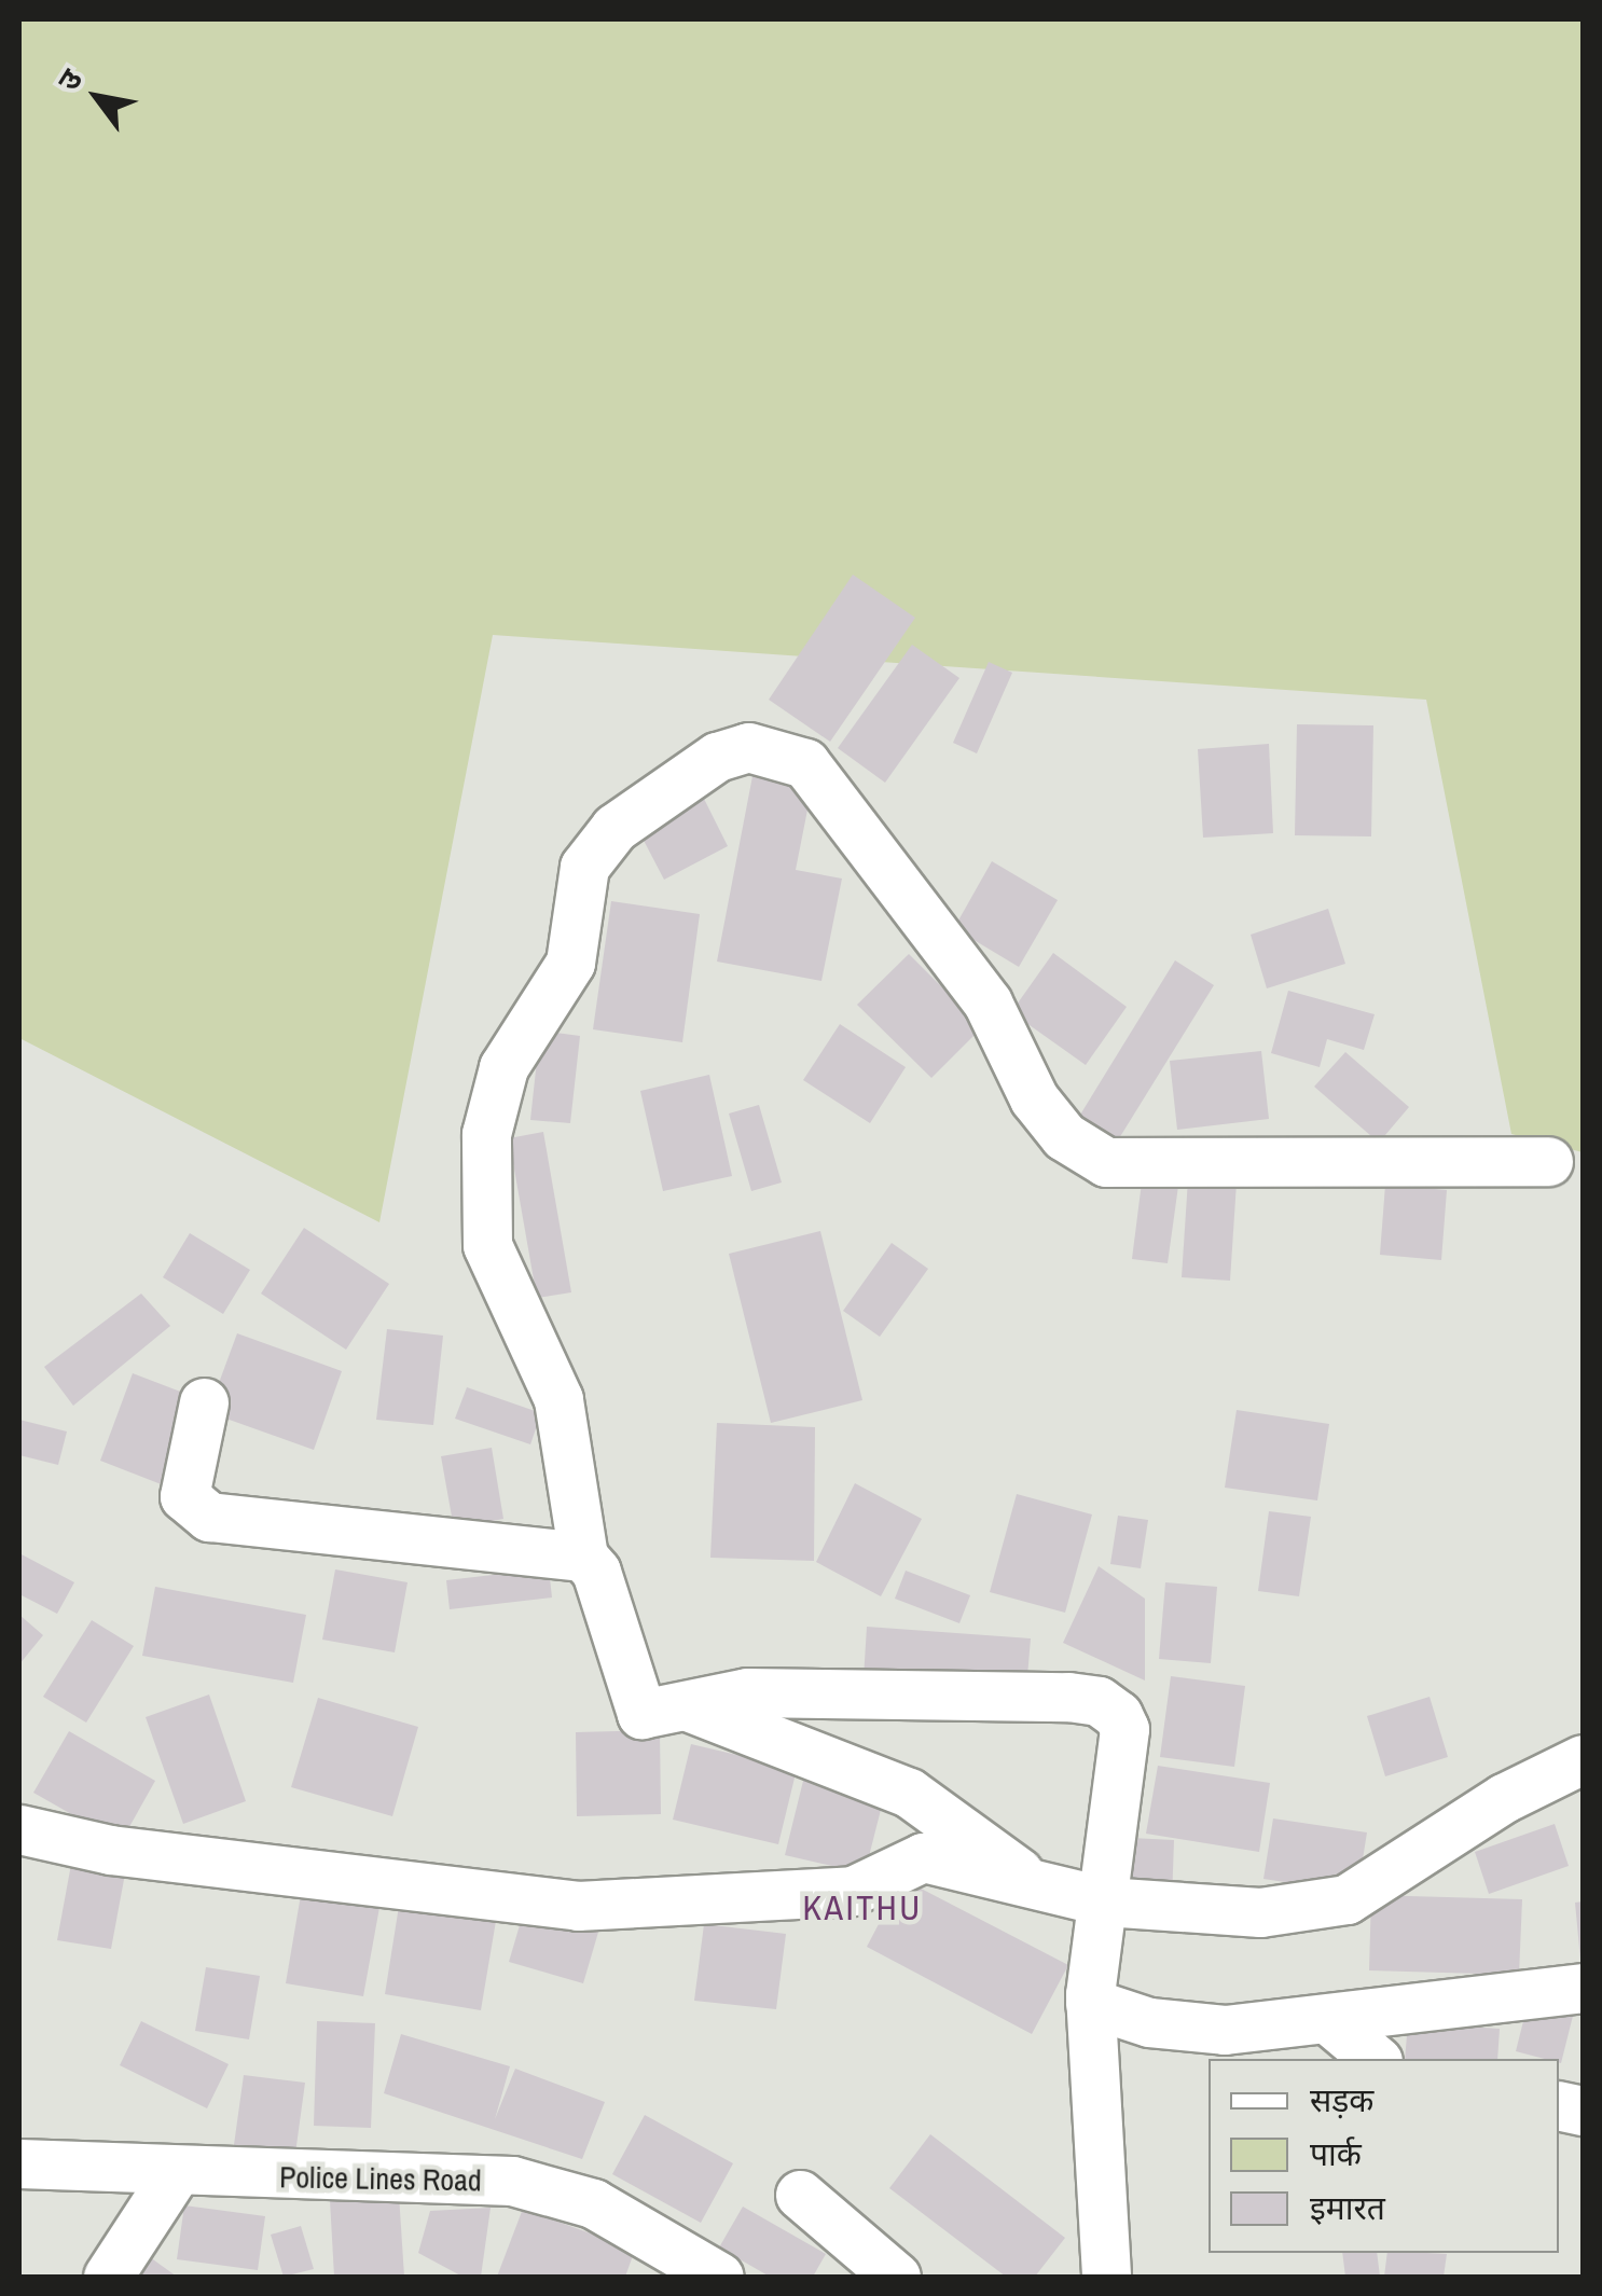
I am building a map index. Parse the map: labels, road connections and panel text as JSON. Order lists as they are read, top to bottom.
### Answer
{
  "streets": {
    "street": ["Police Lines Road"]
  },
  "districts": ["KAITHU"],
  "legend": ["सड़क", "पार्क", "इमारत"],
  "north": "top left"
}
